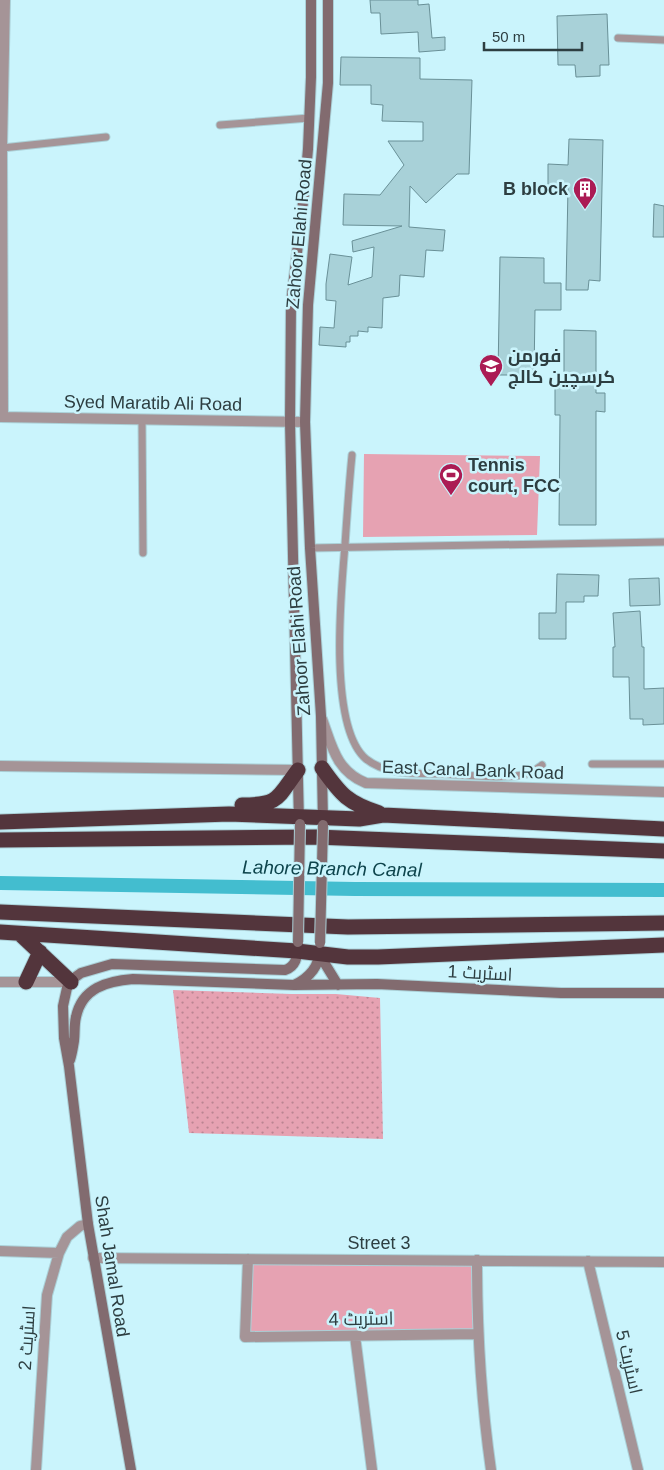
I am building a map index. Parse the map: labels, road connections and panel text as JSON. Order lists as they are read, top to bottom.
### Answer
{
  "streets": {
    "main road": ["Zahoor Elahi Road", "اسٹریٹ 1", "Shah Jamal Road"],
    "street": [
      "Syed Maratib Ali Road",
      "East Canal Bank Road",
      "Street 3",
      "اسٹریٹ 4",
      "اسٹریٹ 2",
      "اسٹریٹ 5"
    ]
  },
  "crossings": [
    ["Zahoor Elahi Road", "Syed Maratib Ali Road"],
    ["Zahoor Elahi Road", "East Canal Bank Road"],
    ["Zahoor Elahi Road", "اسٹریٹ 1"],
    ["Street 3", "Shah Jamal Road"],
    ["Street 3", "اسٹریٹ 4"],
    ["Street 3", "اسٹریٹ 5"],
    ["Shah Jamal Road", "اسٹریٹ 2"]
  ],
  "water": ["Lahore Branch Canal"],
  "places": {
    "building": ["B block"],
    "school or university": ["فورمن کرسچین کالج"],
    "sports": ["Tennis court, FCC"]
  },
  "scale_bar": "50 m"
}
